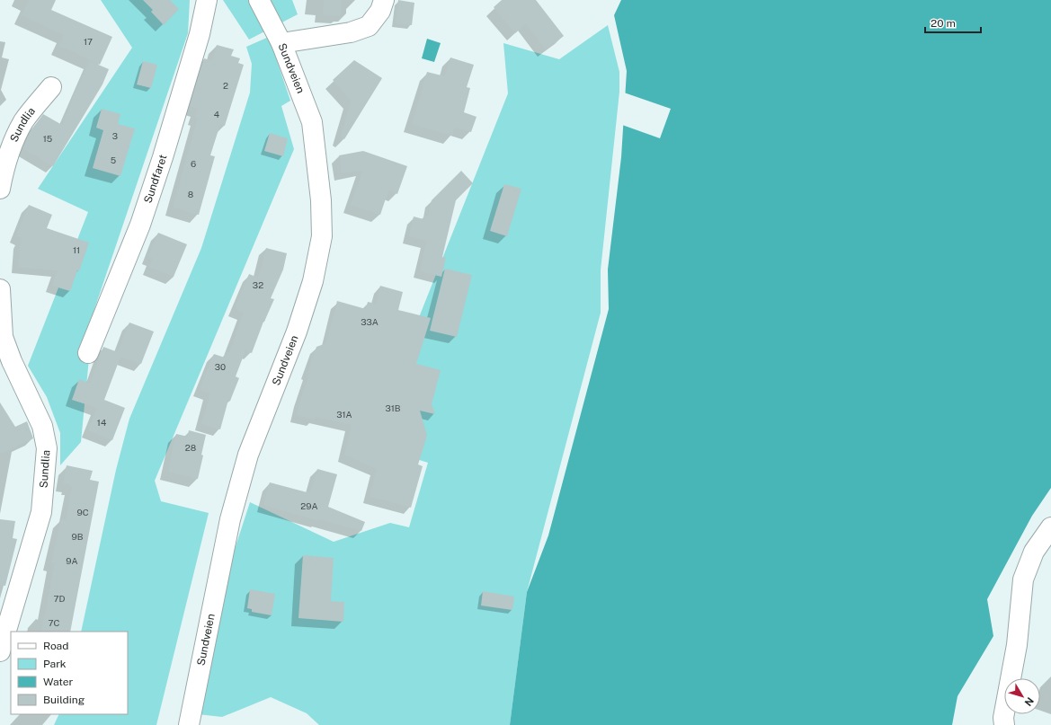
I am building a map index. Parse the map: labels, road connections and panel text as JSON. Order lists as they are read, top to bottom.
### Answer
{
  "streets": {
    "street": ["Sundveien", "Sundlia", "Sundfaret"]
  },
  "house_numbers": [
    "17",
    "2",
    "4",
    "3",
    "15",
    "5",
    "6",
    "8",
    "11",
    "32",
    "33A",
    "30",
    "31B",
    "31A",
    "14",
    "28",
    "29A",
    "9C",
    "9B",
    "9A",
    "7D",
    "7C"
  ],
  "legend": [
    "Road",
    "Park",
    "Water",
    "Building"
  ],
  "scale_bar": "20 m",
  "north": "bottom right"
}
